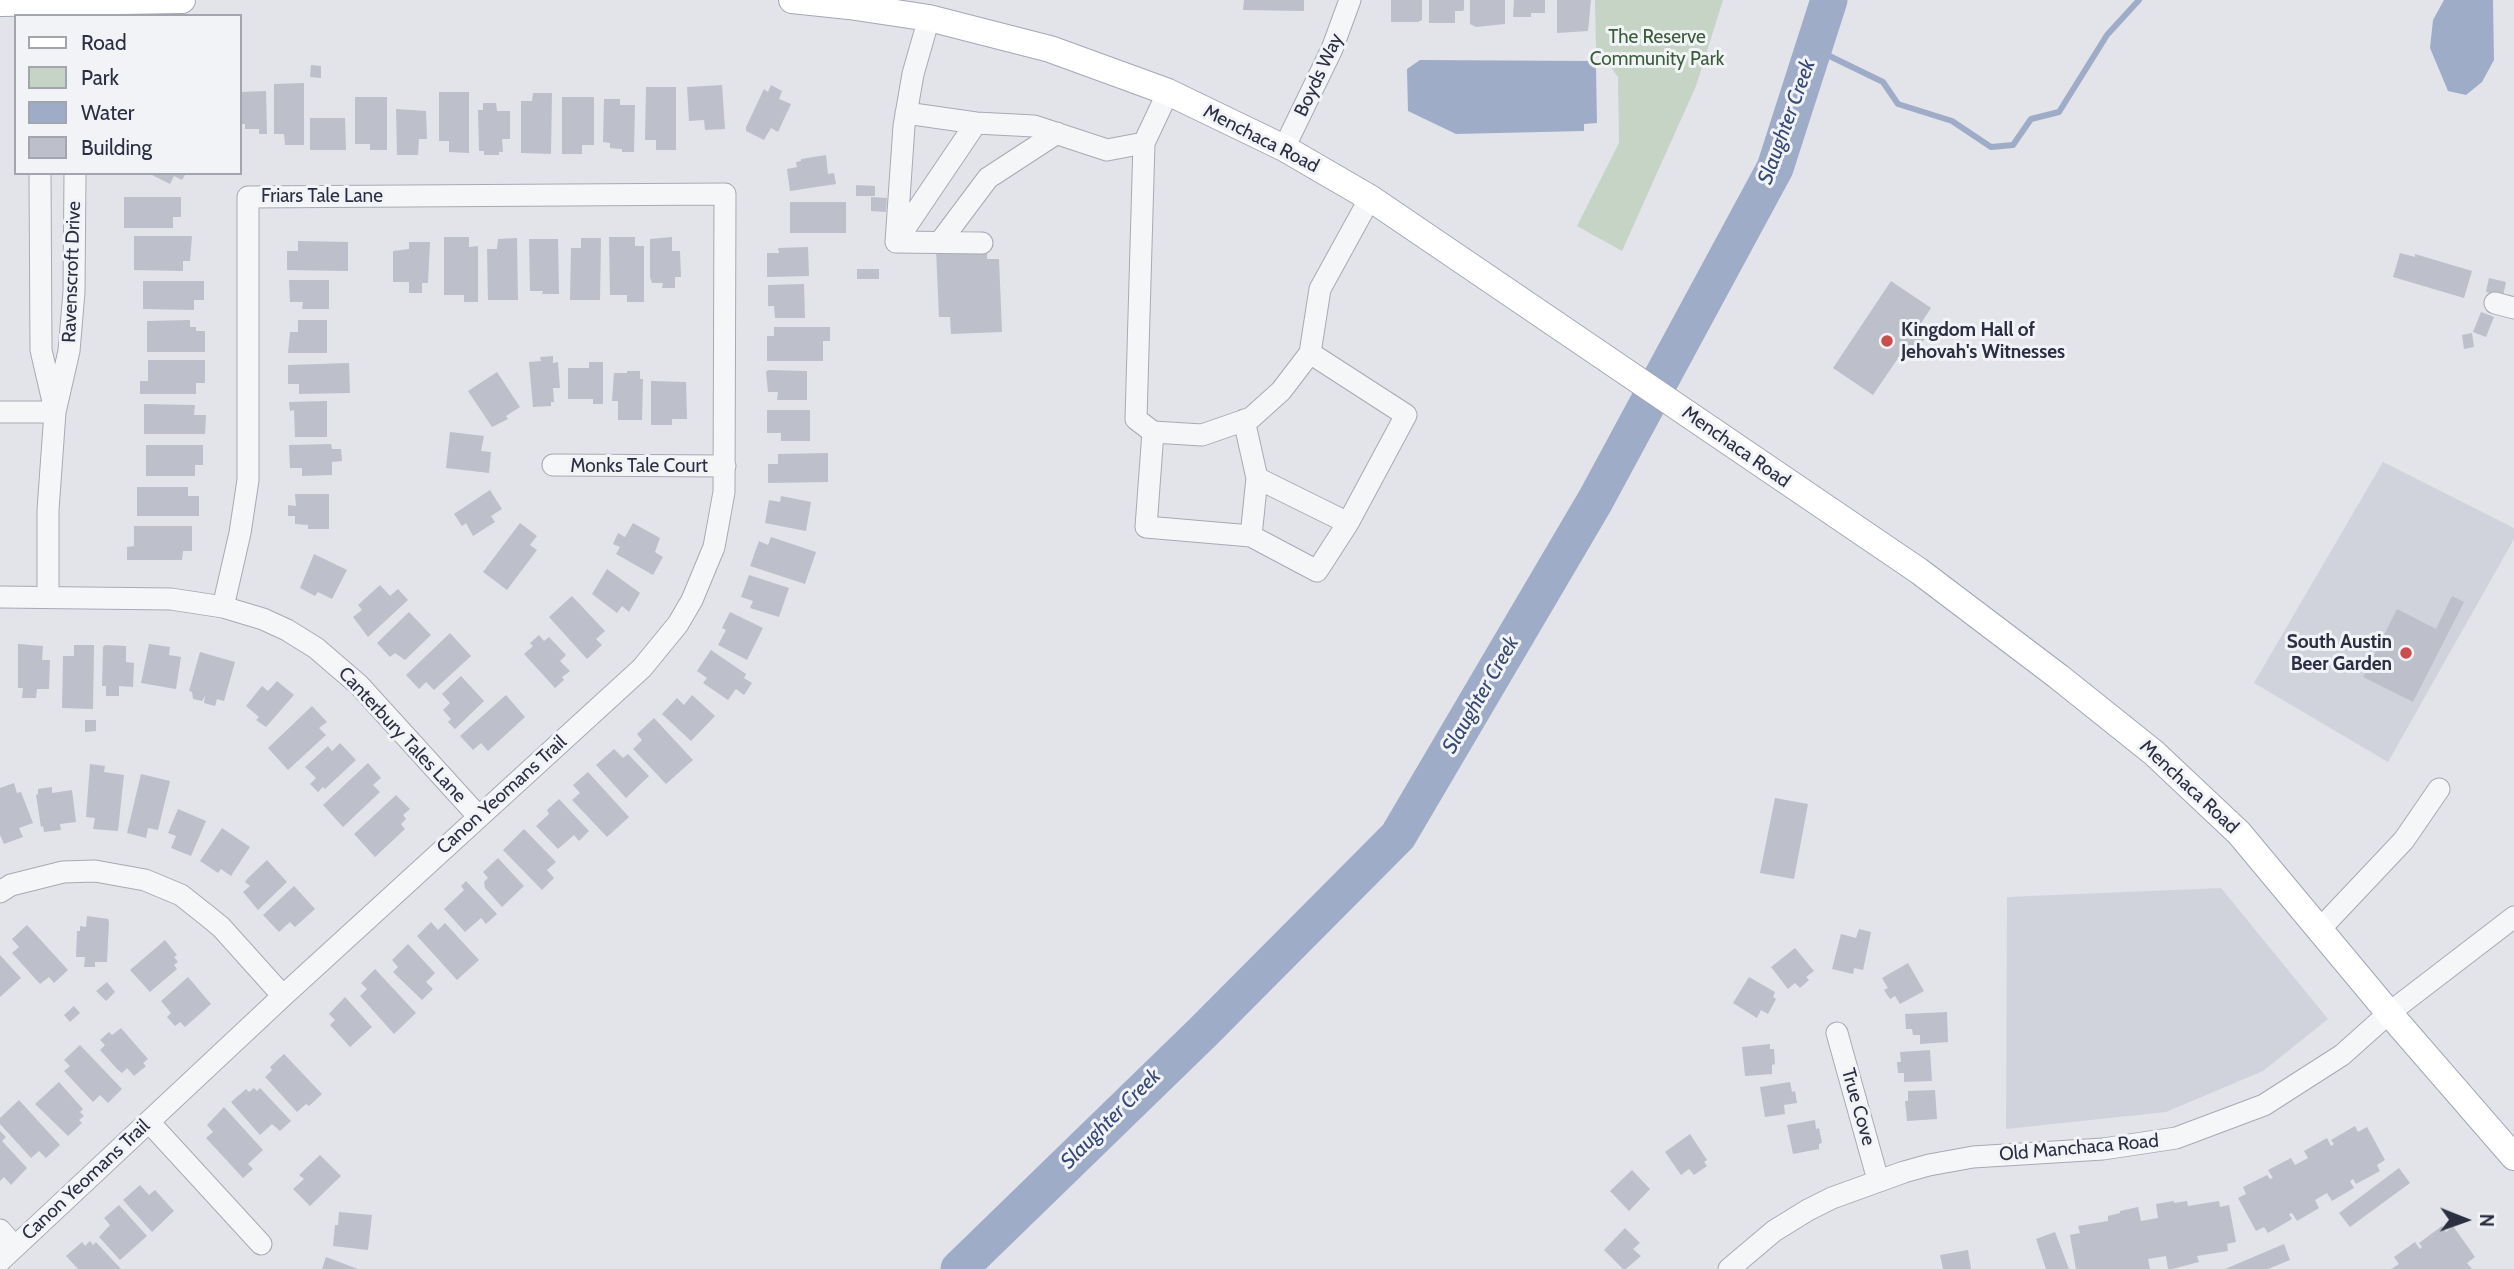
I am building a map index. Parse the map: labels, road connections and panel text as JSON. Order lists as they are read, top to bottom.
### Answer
{
  "streets": {
    "main road": ["Menchaca Road"],
    "street": [
      "Boyds Way",
      "Friars Tale Lane",
      "Ravenscroft Drive",
      "Monks Tale Court",
      "Canterbury Tales Lane",
      "Canon Yeomans Trail",
      "True Cove",
      "Old Manchaca Road"
    ]
  },
  "crossings": [
    ["Boyds Way", "Menchaca Road"],
    ["Menchaca Road", "Old Manchaca Road"],
    ["Friars Tale Lane", "Canterbury Tales Lane"],
    ["Friars Tale Lane", "Canon Yeomans Trail"],
    ["Ravenscroft Drive", "Canterbury Tales Lane"],
    ["Monks Tale Court", "Canon Yeomans Trail"],
    ["Canterbury Tales Lane", "Canon Yeomans Trail"],
    ["True Cove", "Old Manchaca Road"]
  ],
  "water": ["Slaughter Creek"],
  "parks": ["The Reserve Community Park"],
  "places": ["Kingdom Hall of Jehovah's Witnesses", "South Austin Beer Garden"],
  "legend": [
    "Road",
    "Park",
    "Water",
    "Building"
  ],
  "north": "right"
}
